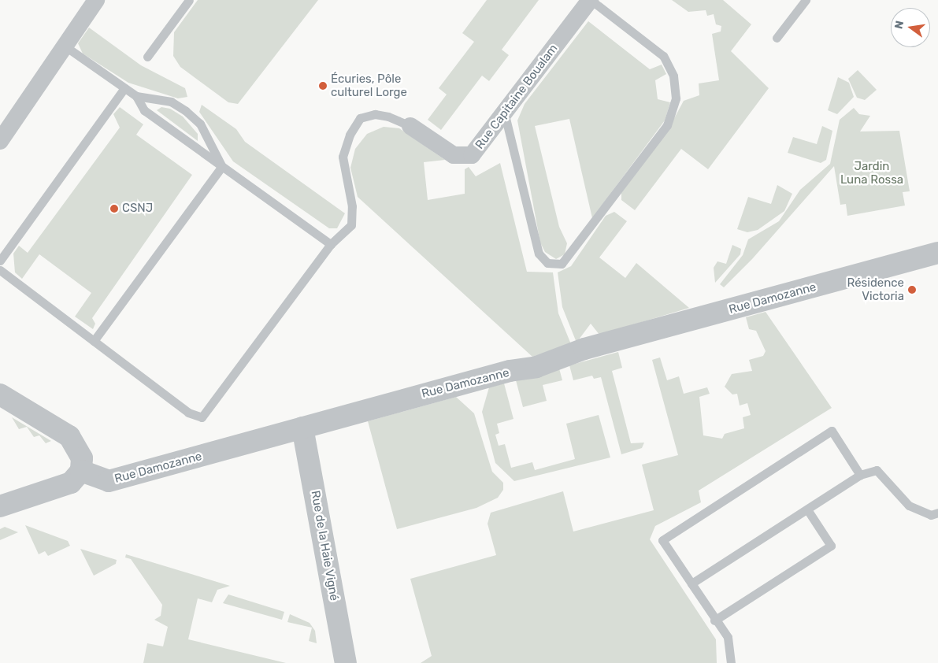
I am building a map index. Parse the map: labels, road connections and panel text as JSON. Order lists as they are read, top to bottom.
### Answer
{
  "streets": {
    "street": ["Rue Capitaine Boualam", "Rue Damozanne", "Rue de la Haie Vigné"]
  },
  "crossings": [
    ["Rue Damozanne", "Rue de la Haie Vigné"]
  ],
  "parks": ["Jardin Luna Rossa"],
  "places": ["Écuries, Pôle culturel Lorge", "CSNJ", "Résidence Victoria"],
  "north": "left"
}
